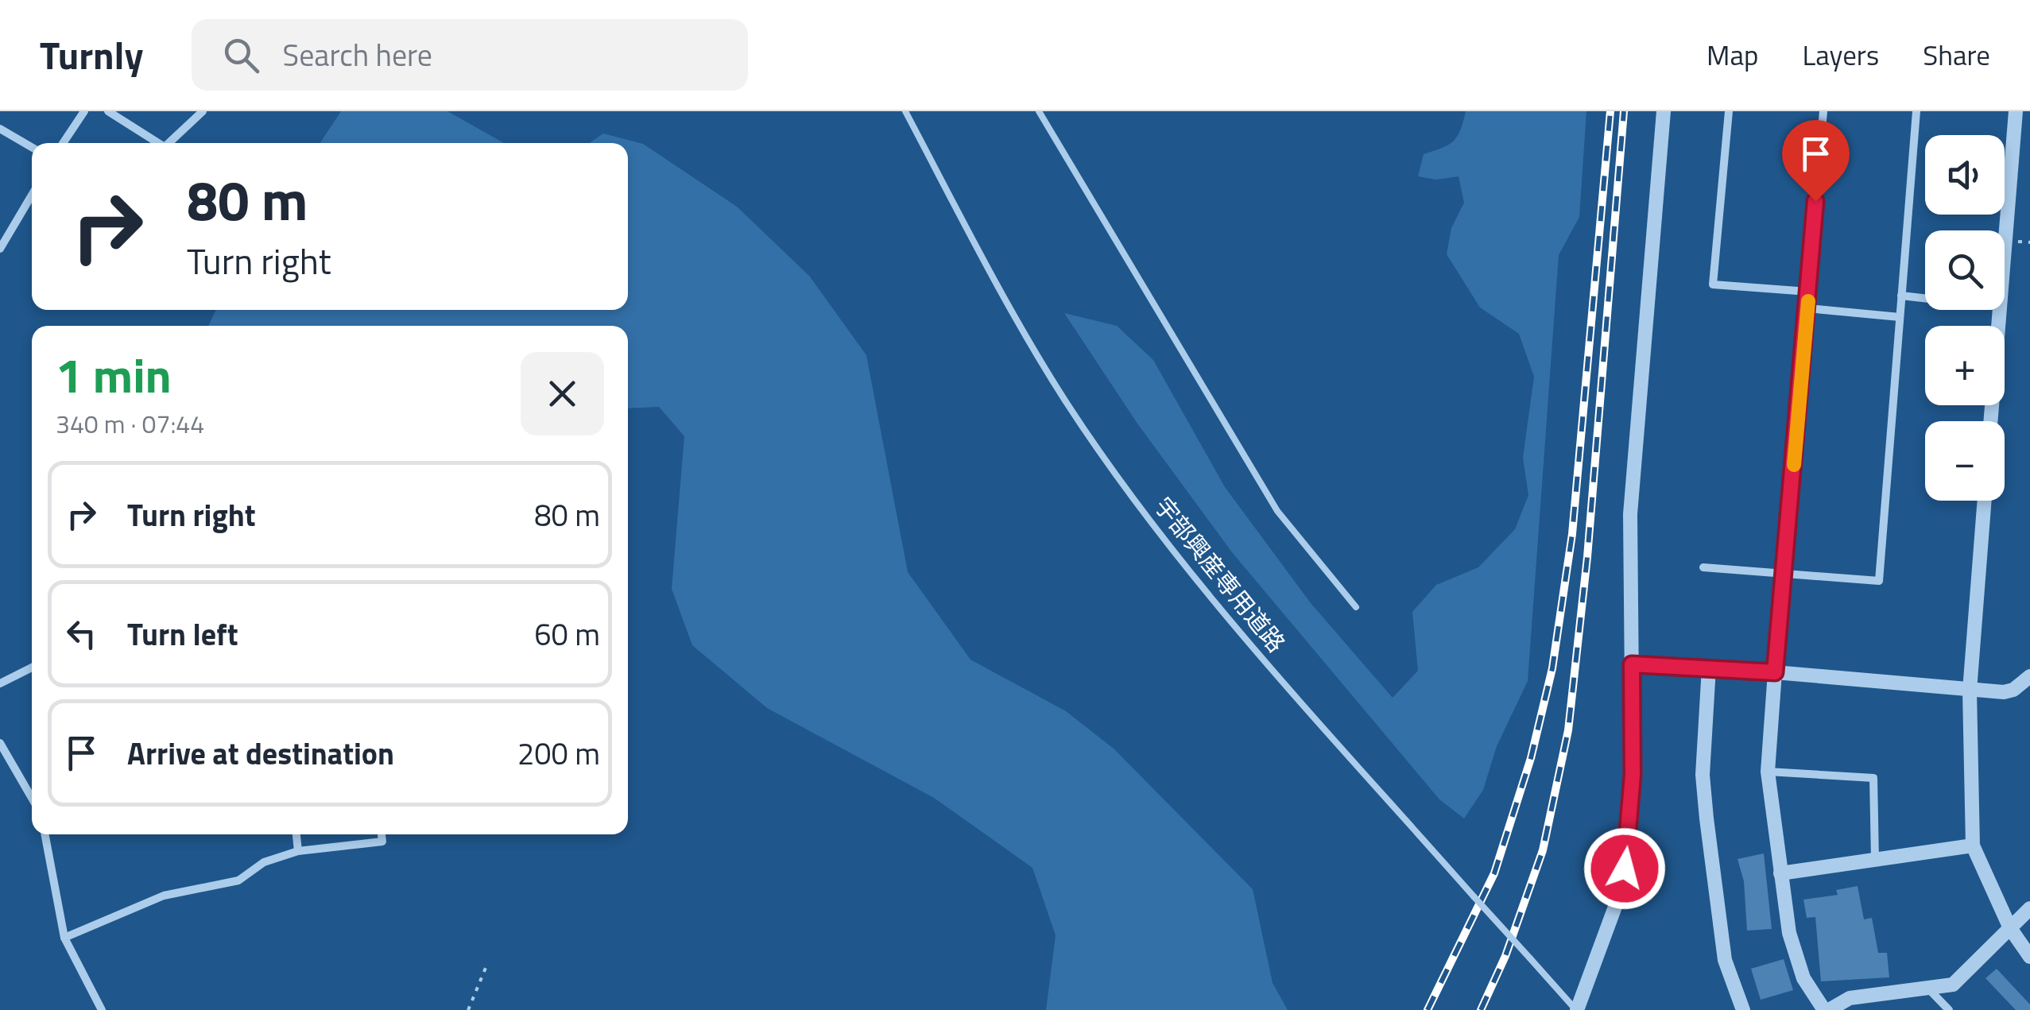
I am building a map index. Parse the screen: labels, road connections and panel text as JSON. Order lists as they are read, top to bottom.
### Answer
{
  "streets": {
    "lane": ["宇部興産専用道路"]
  },
  "page": {
    "header": "Turnly",
    "search": "Search here",
    "nav": ["Map", "Layers", "Share"],
    "map_buttons": ["+", "−"],
    "turn": ["80 m", "Turn right"],
    "heading": ["1 min", "340 m · 07:44"],
    "list": [
      {
        "name": "Turn right",
        "value": "80 m"
      },
      {
        "name": "Turn left",
        "value": "60 m"
      },
      {
        "name": "Arrive at destination",
        "value": "200 m"
      }
    ]
  }
}
